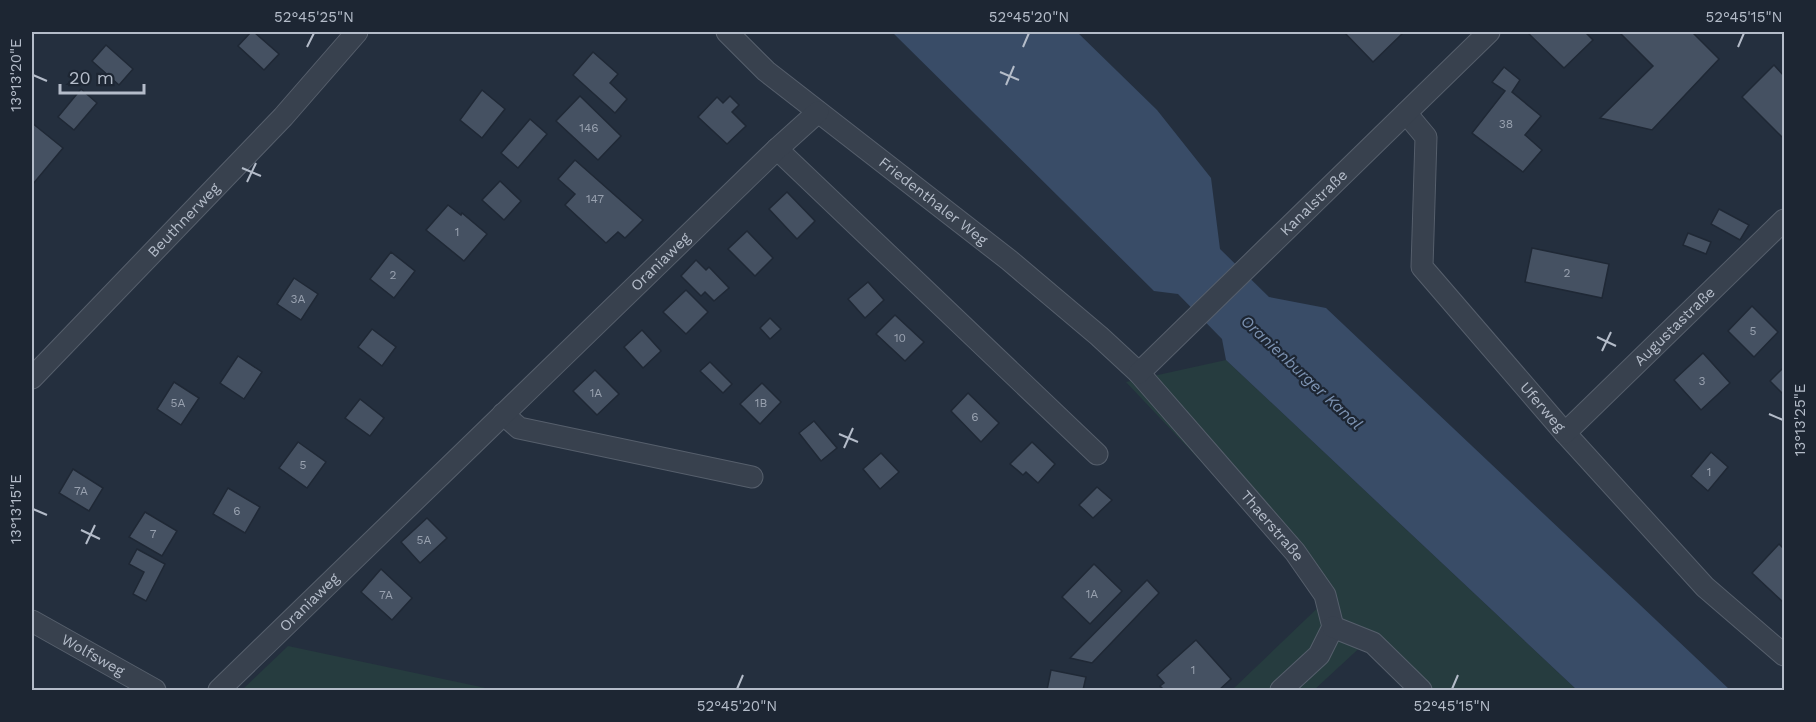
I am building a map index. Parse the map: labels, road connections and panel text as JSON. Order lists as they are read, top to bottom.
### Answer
{
  "streets": {
    "street": [
      "Friedenthaler Weg",
      "Kanalstraße",
      "Beuthnerweg",
      "Oraniaweg",
      "Augustastraße",
      "Uferweg",
      "Thaerstraße",
      "Wolfsweg"
    ]
  },
  "crossings": [
    ["Friedenthaler Weg", "Kanalstraße"],
    ["Friedenthaler Weg", "Oraniaweg"],
    ["Friedenthaler Weg", "Thaerstraße"],
    ["Kanalstraße", "Uferweg"],
    ["Kanalstraße", "Thaerstraße"],
    ["Augustastraße", "Uferweg"]
  ],
  "water": ["Oranienburger Kanal"],
  "house_numbers": [
    "38",
    "146",
    "147",
    "1",
    "2",
    "2",
    "3A",
    "5",
    "10",
    "3",
    "1A",
    "5A",
    "1B",
    "6",
    "5",
    "1",
    "7A",
    "6",
    "7",
    "5A",
    "1A",
    "7A",
    "1"
  ],
  "scale_bar": "20 m",
  "coordinates": [
    "52°45'25\"N",
    "52°45'20\"N",
    "52°45'15\"N",
    "13°13'20\"E",
    "13°13'25\"E",
    "13°13'15\"E"
  ]
}
